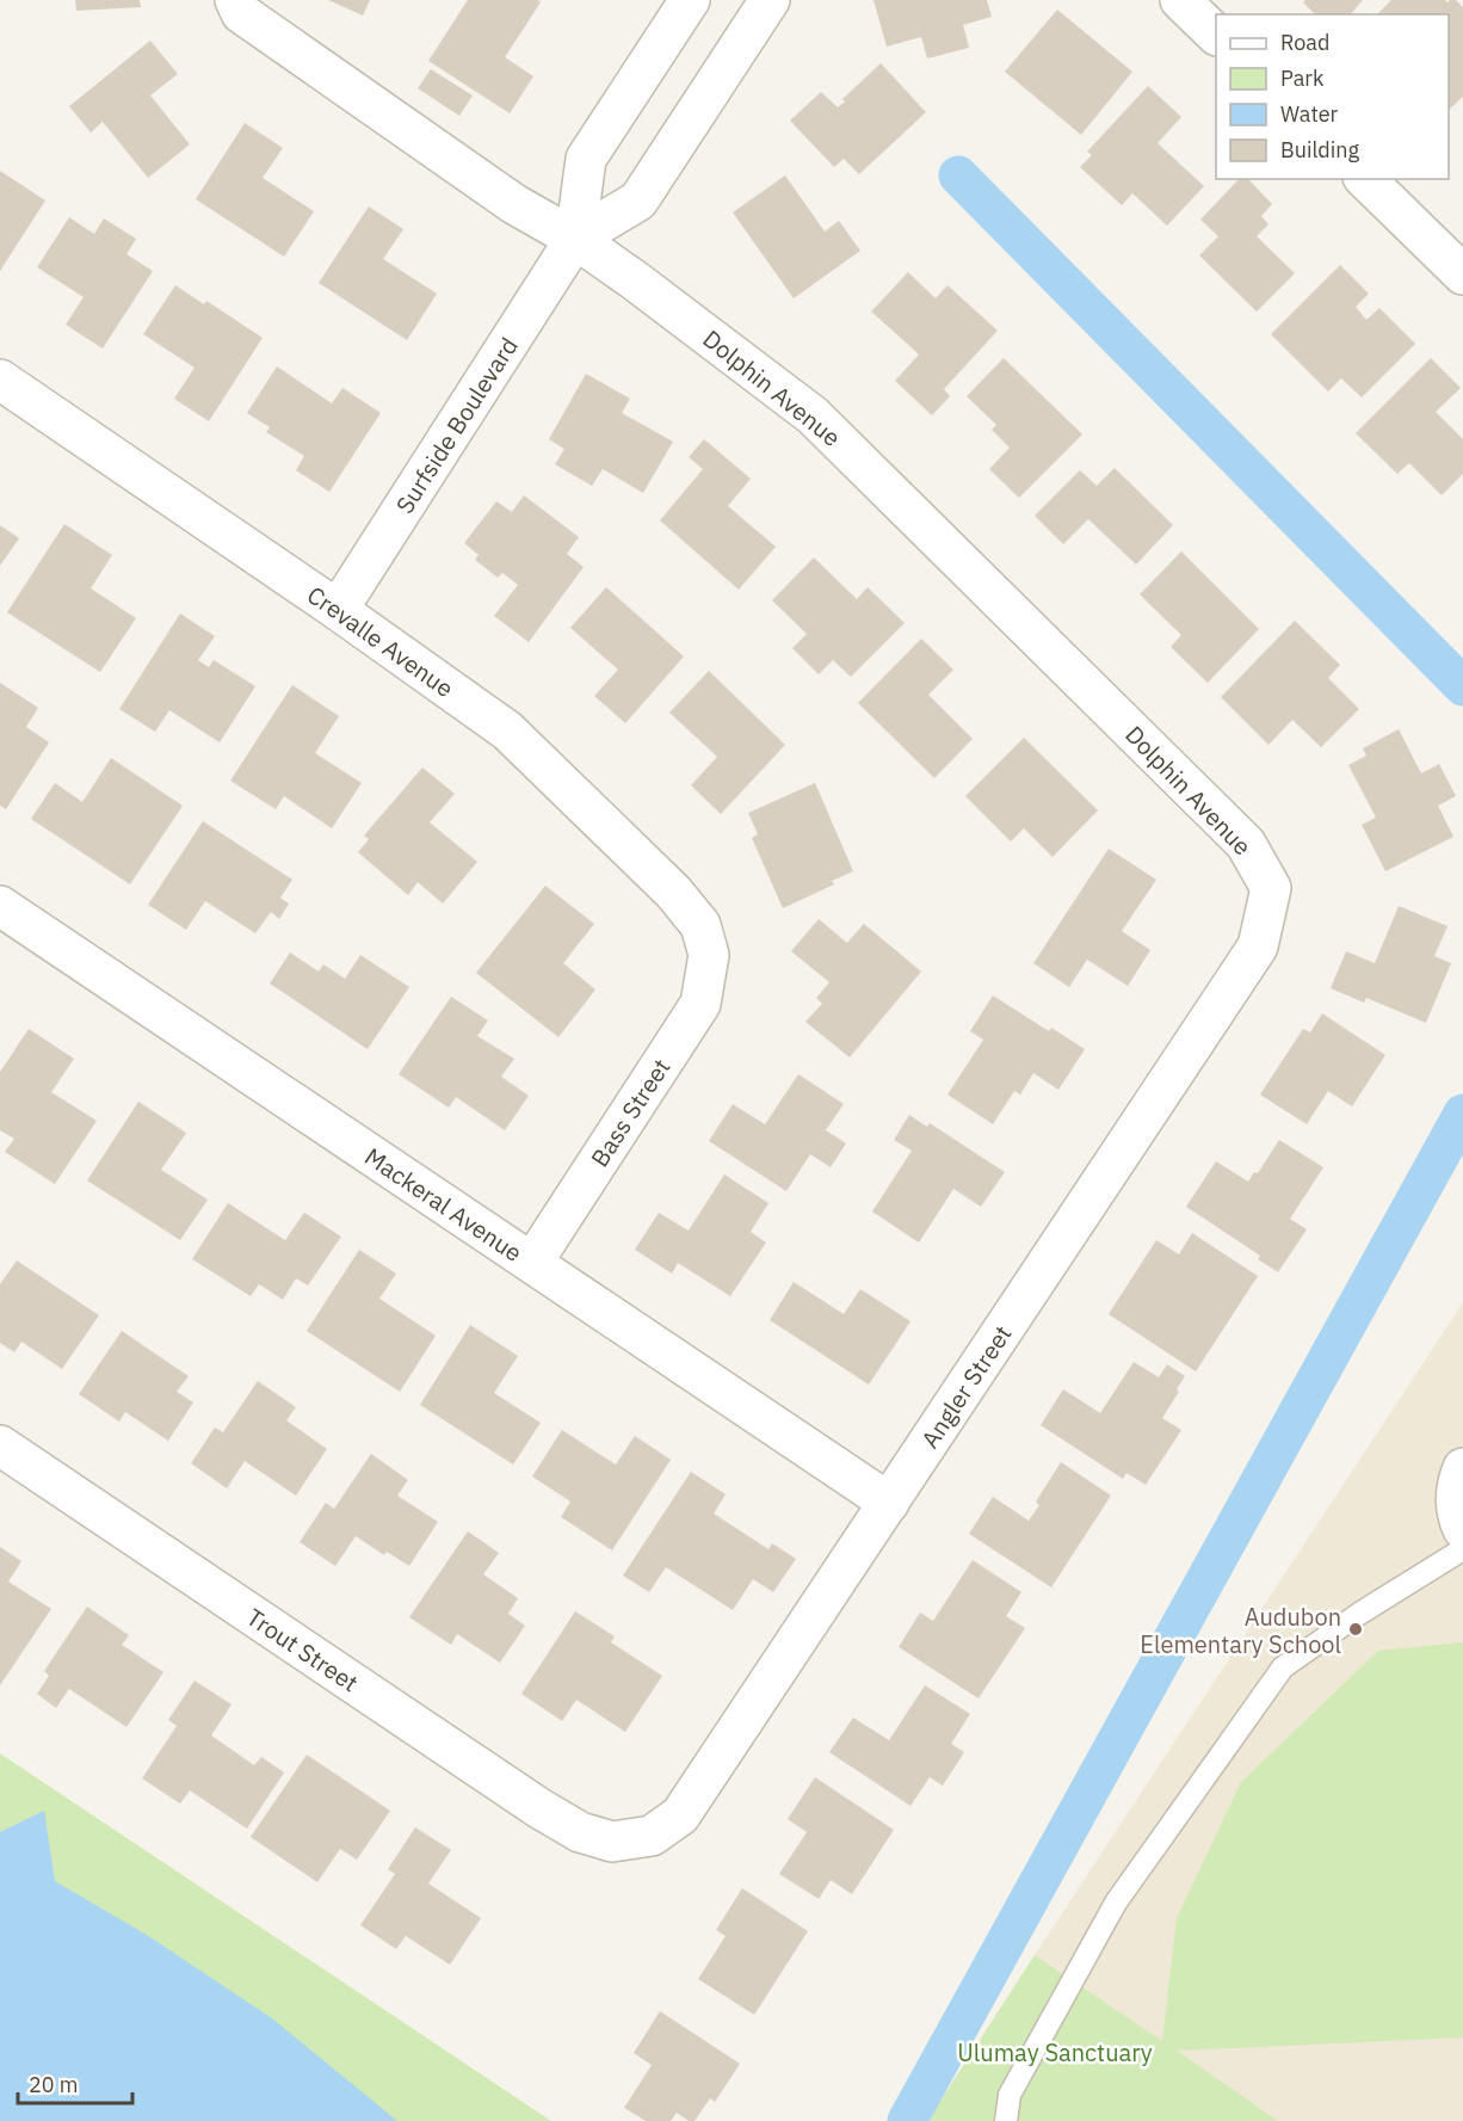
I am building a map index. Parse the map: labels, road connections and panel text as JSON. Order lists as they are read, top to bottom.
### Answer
{
  "streets": {
    "street": [
      "Dolphin Avenue",
      "Surfside Boulevard",
      "Crevalle Avenue",
      "Bass Street",
      "Mackeral Avenue",
      "Angler Street",
      "Trout Street"
    ]
  },
  "crossings": [
    ["Dolphin Avenue", "Surfside Boulevard"],
    ["Dolphin Avenue", "Angler Street"],
    ["Surfside Boulevard", "Crevalle Avenue"],
    ["Crevalle Avenue", "Bass Street"],
    ["Bass Street", "Mackeral Avenue"],
    ["Mackeral Avenue", "Angler Street"],
    ["Angler Street", "Trout Street"]
  ],
  "parks": ["Ulumay Sanctuary"],
  "places": ["Audubon Elementary School"],
  "legend": [
    "Road",
    "Park",
    "Water",
    "Building"
  ],
  "scale_bar": "20 m"
}
